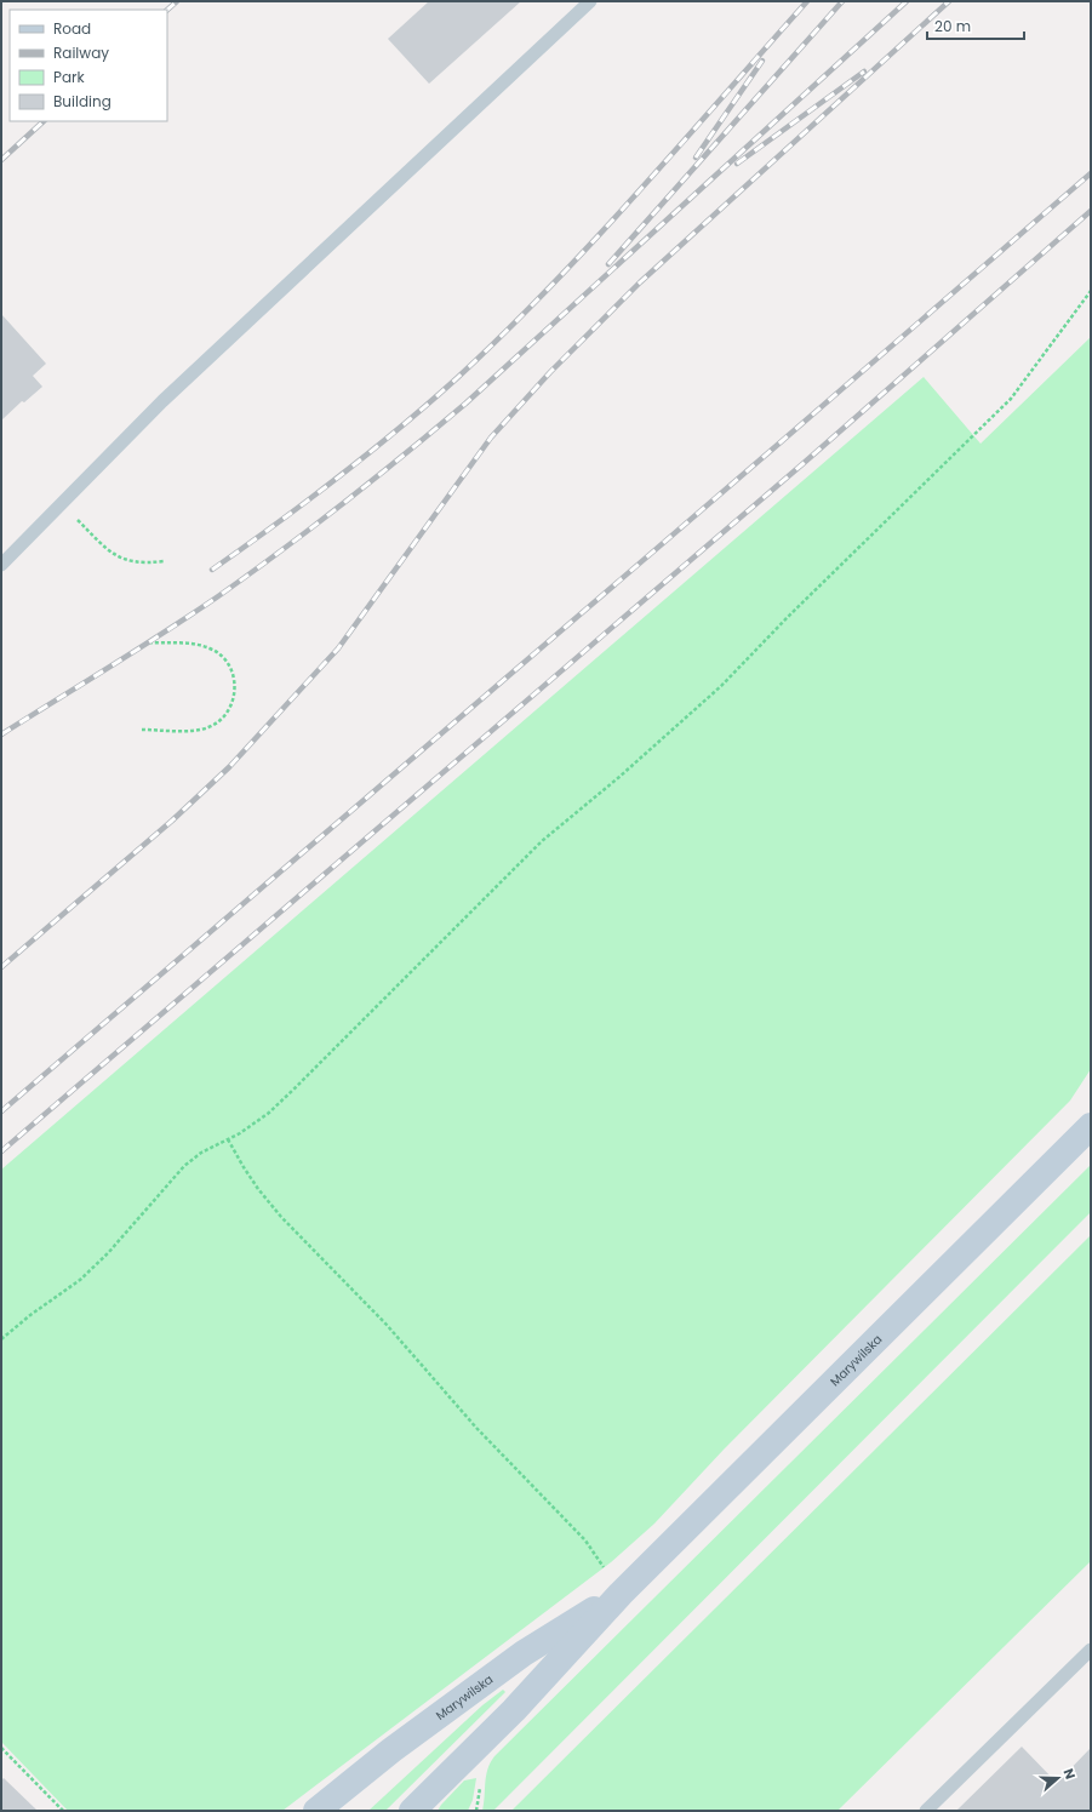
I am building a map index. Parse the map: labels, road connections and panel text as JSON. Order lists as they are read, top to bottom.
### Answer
{
  "streets": {
    "main road": ["Marywilska"]
  },
  "legend": [
    "Road",
    "Railway",
    "Park",
    "Building"
  ],
  "scale_bar": "20 m",
  "north": "right"
}
